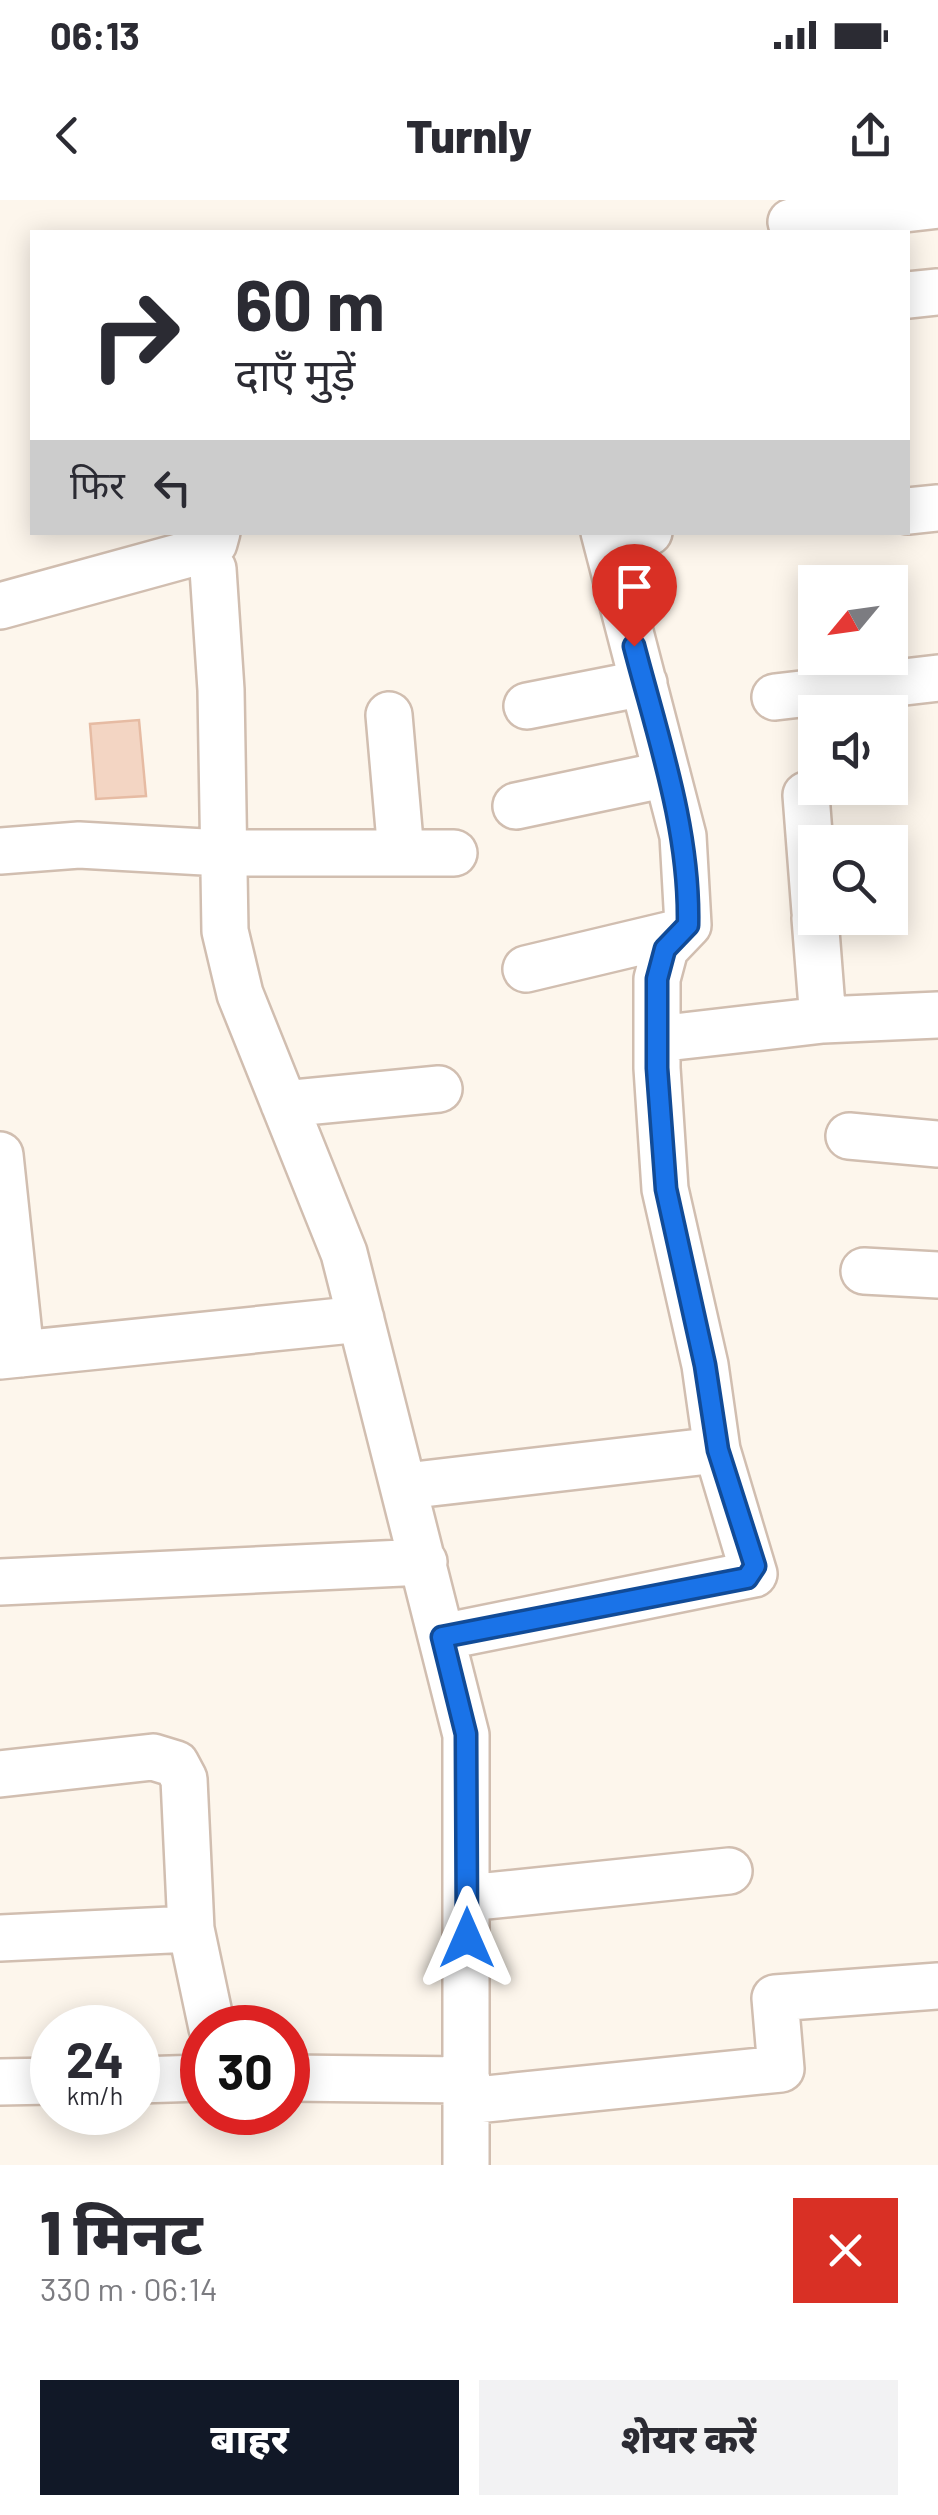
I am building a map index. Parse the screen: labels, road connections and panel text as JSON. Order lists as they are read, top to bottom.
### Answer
{
  "north": "bottom left",
  "page": {
    "status": "06:13",
    "header": "Turnly",
    "turn": ["60 m", "दाएँ मुड़ें"],
    "then": "फिर",
    "speed": "24 km/h",
    "limit": "30",
    "heading": ["1 मिनट", "330 m · 06:14"],
    "buttons": ["बाहर", "शेयर करें"]
  }
}
